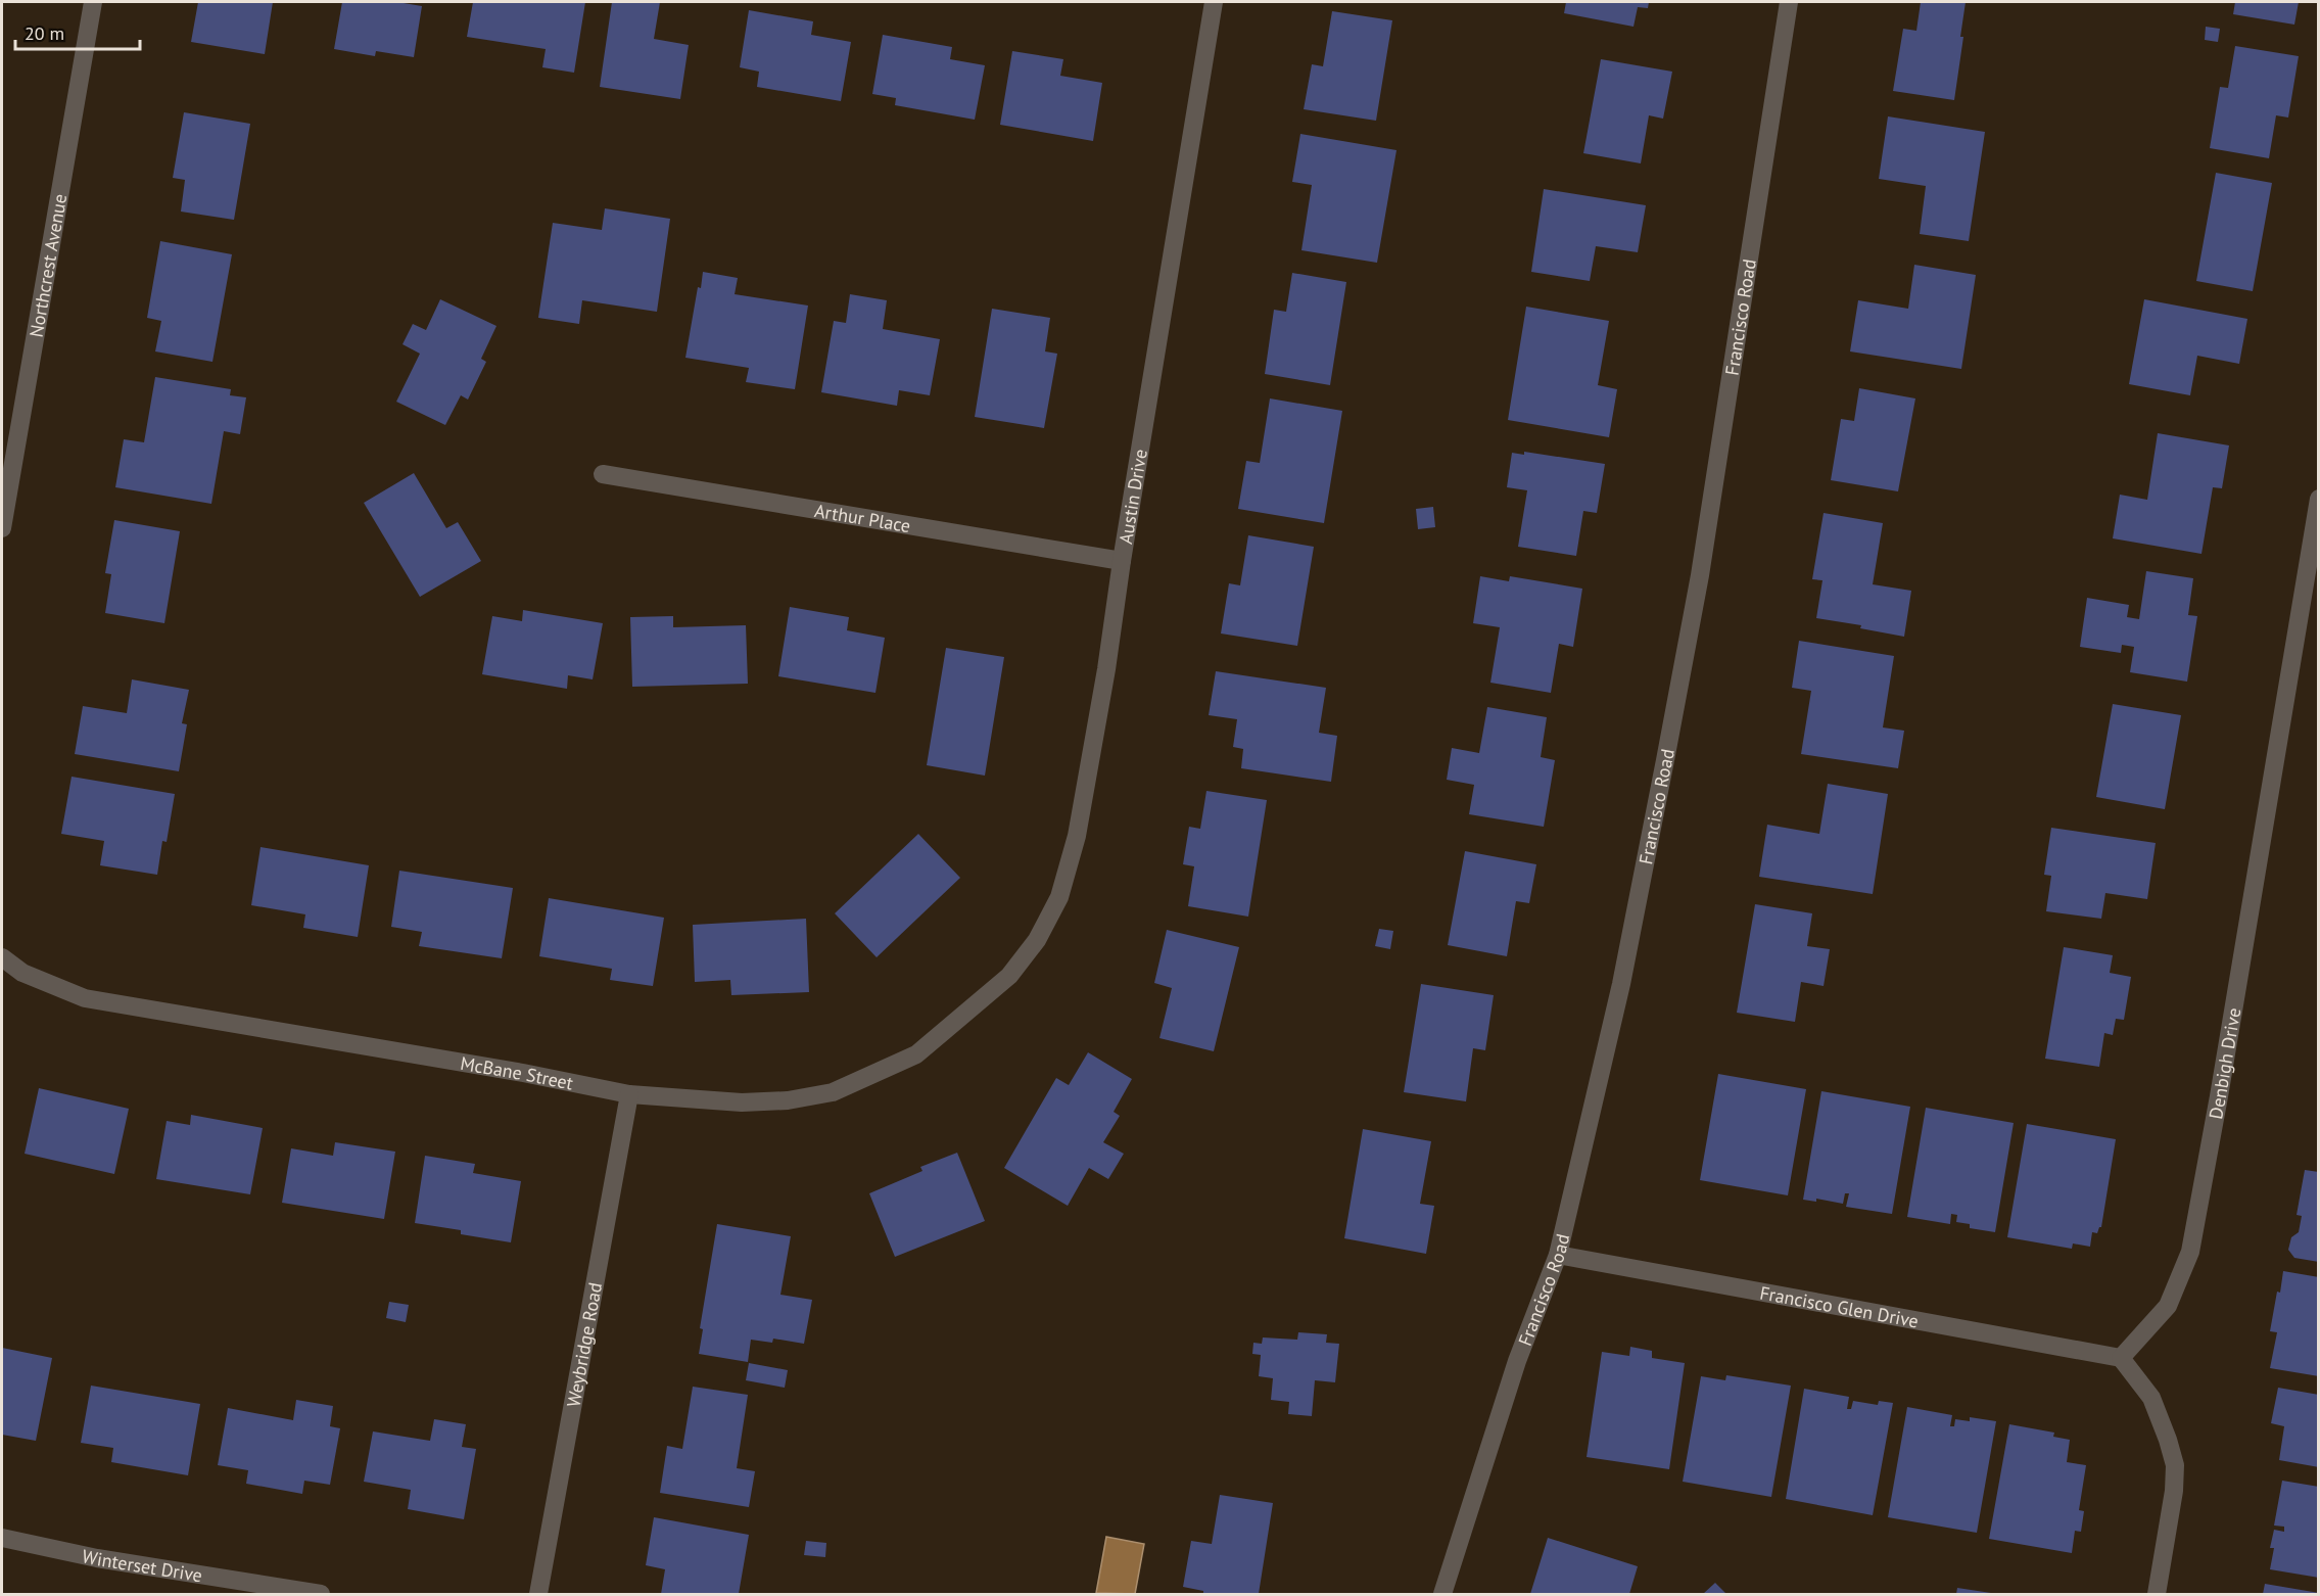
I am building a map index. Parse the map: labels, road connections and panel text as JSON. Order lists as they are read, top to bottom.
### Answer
{
  "streets": {
    "street": [
      "Northcrest Avenue",
      "Francisco Road",
      "Austin Drive",
      "Arthur Place",
      "Denbigh Drive",
      "McBane Street",
      "Francisco Glen Drive",
      "Weybridge Road",
      "Winterset Drive"
    ]
  },
  "crossings": [
    ["Francisco Road", "Francisco Glen Drive"],
    ["Austin Drive", "Arthur Place"],
    ["Austin Drive", "McBane Street"],
    ["Denbigh Drive", "Francisco Glen Drive"],
    ["McBane Street", "Weybridge Road"]
  ],
  "scale_bar": "20 m"
}
